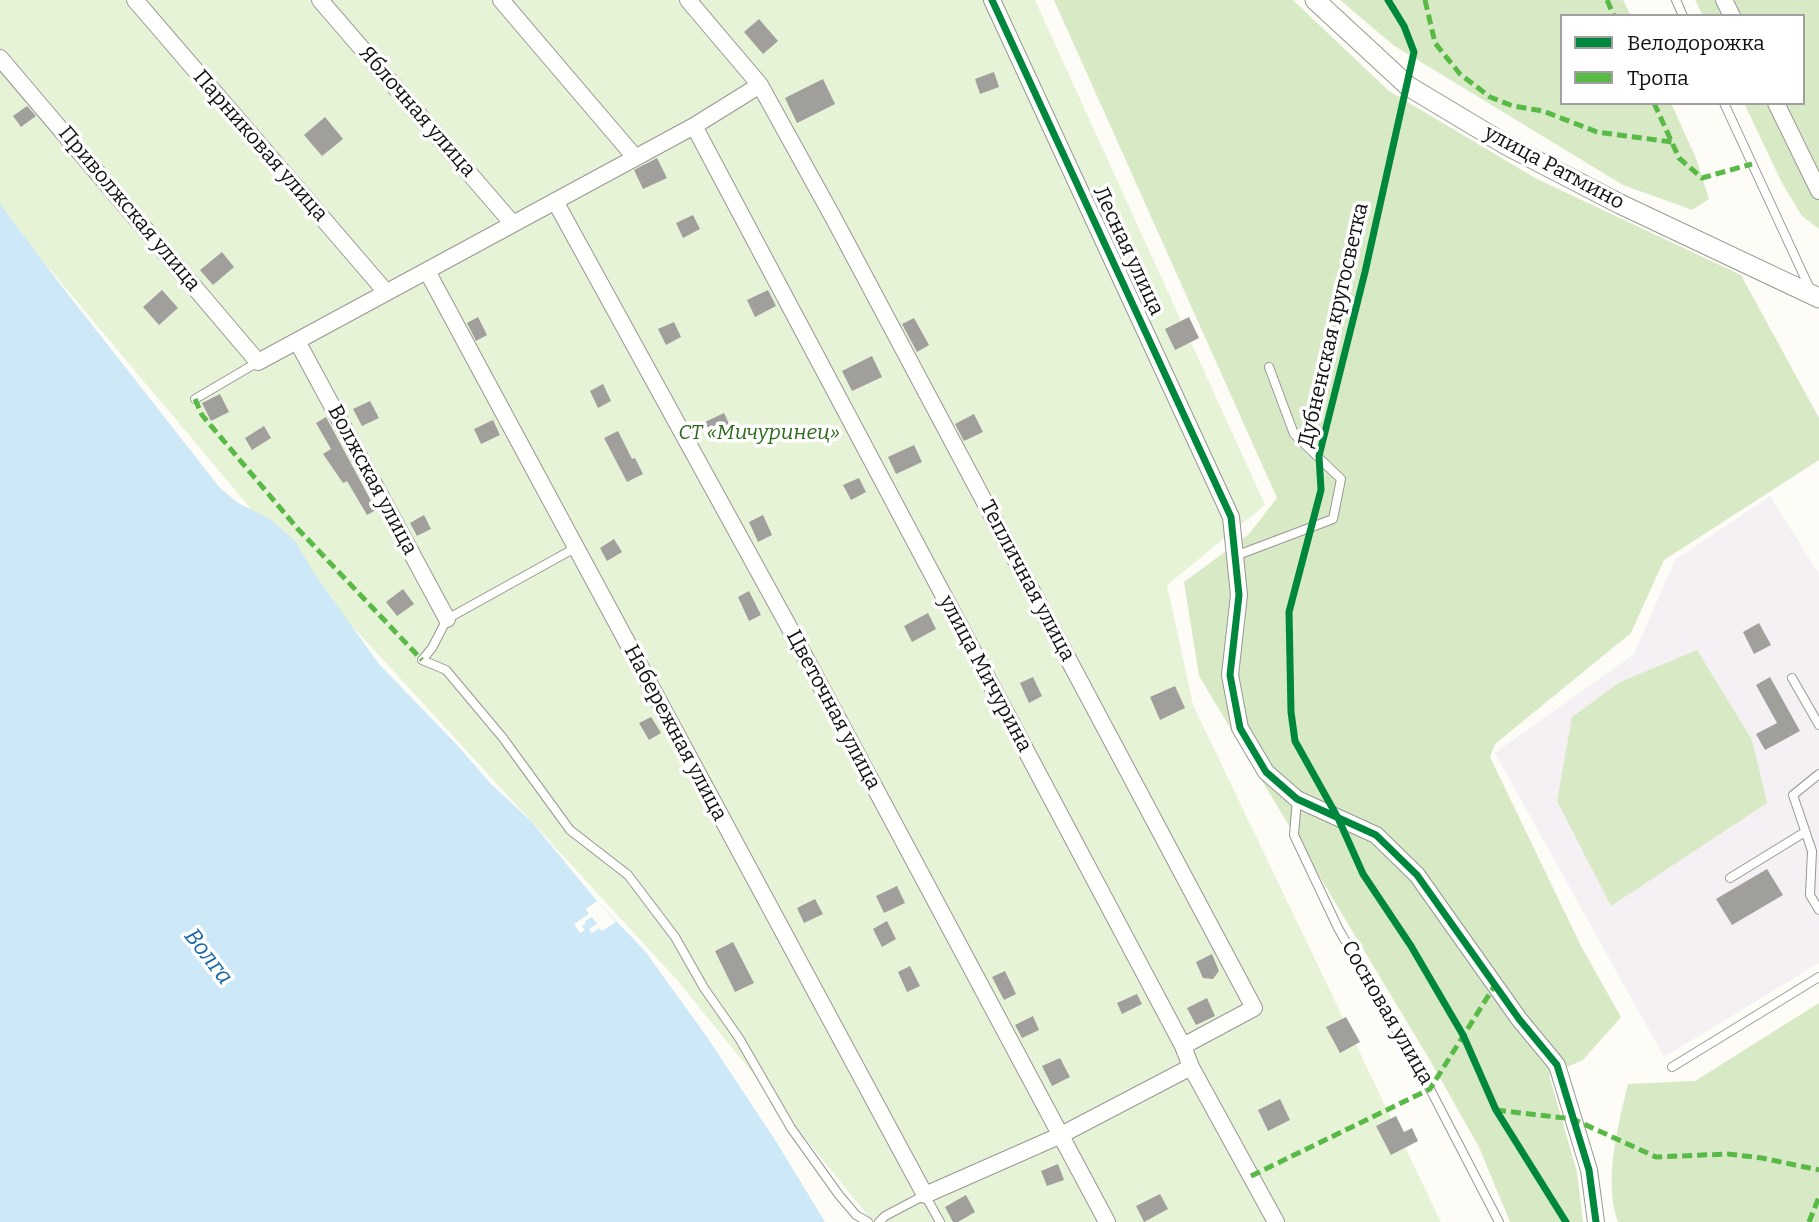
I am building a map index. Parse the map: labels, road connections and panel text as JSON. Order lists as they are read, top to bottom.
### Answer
{
  "streets": {
    "street": [
      "Яблочная улица",
      "Парниковая улица",
      "улица Ратмино",
      "Приволжская улица",
      "Лесная улица",
      "Волжская улица",
      "Тепличная улица",
      "улица Мичурина",
      "Цветочная улица",
      "Набережная улица"
    ],
    "lane": ["Сосновая улица"],
    "cycle path": ["Дубненская кругосветка"]
  },
  "crossings": [
    ["Лесная улица", "Сосновая улица"],
    ["Тепличная улица", "улица Мичурина"]
  ],
  "water": ["Волга"],
  "parks": ["СТ «Мичуринец»"],
  "legend": ["Велодорожка", "Тропа"]
}
